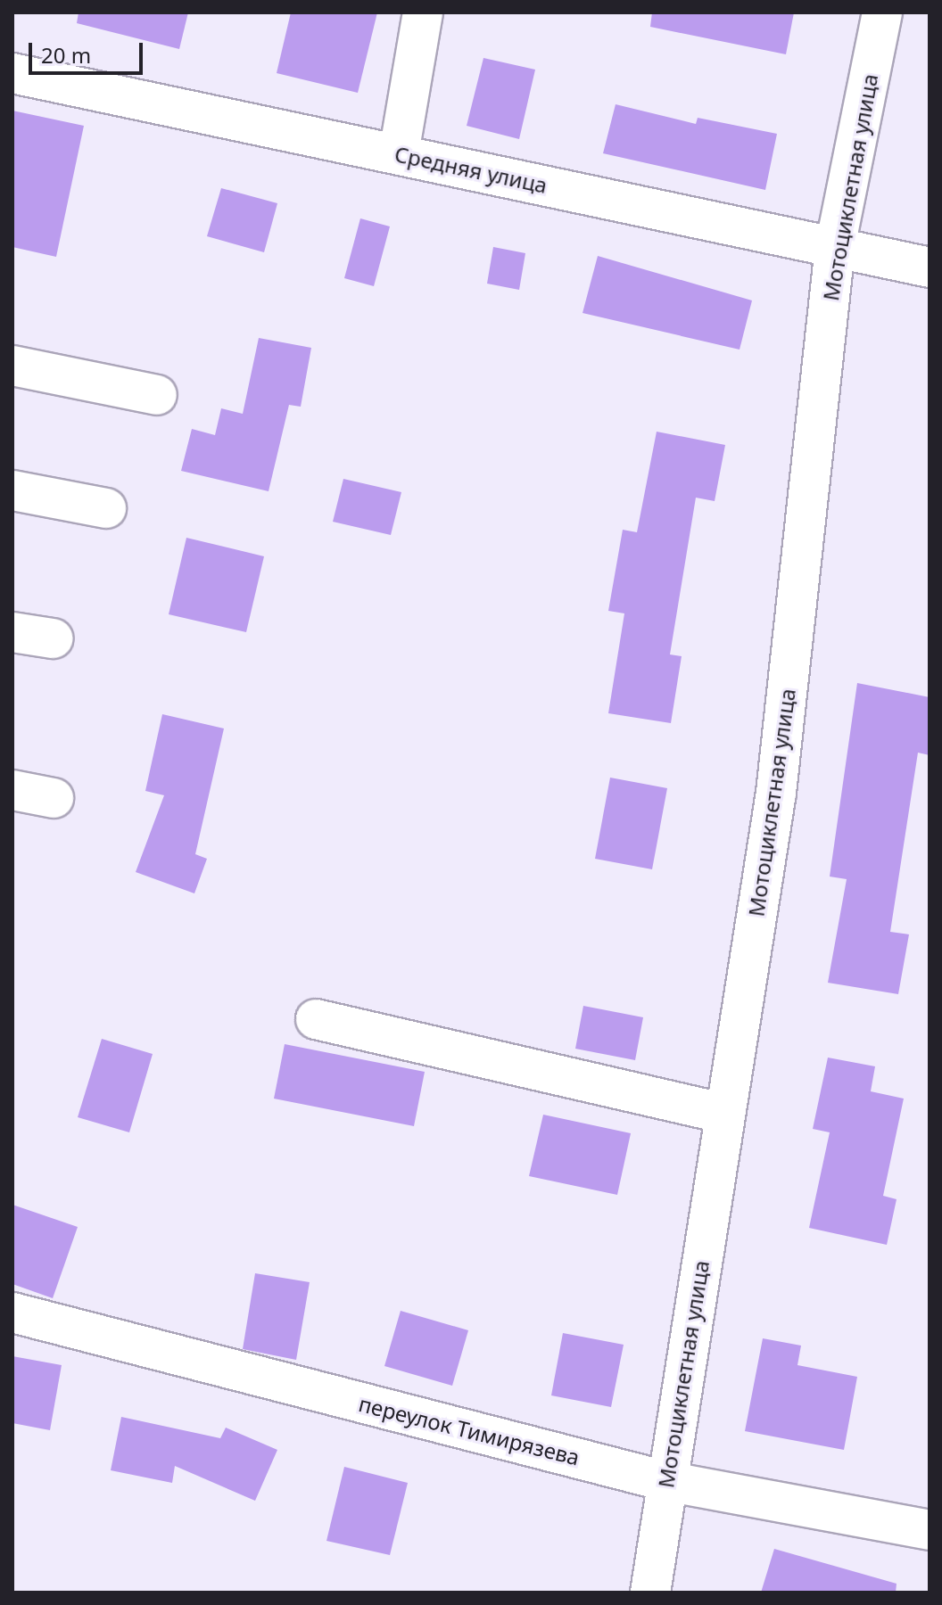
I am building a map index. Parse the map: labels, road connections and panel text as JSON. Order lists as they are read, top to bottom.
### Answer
{
  "streets": {
    "street": ["Средняя улица", "Мотоциклетная улица", "переулок Тимирязева"]
  },
  "crossings": [
    ["Средняя улица", "Мотоциклетная улица"],
    ["Мотоциклетная улица", "переулок Тимирязева"]
  ],
  "scale_bar": "20 m"
}
